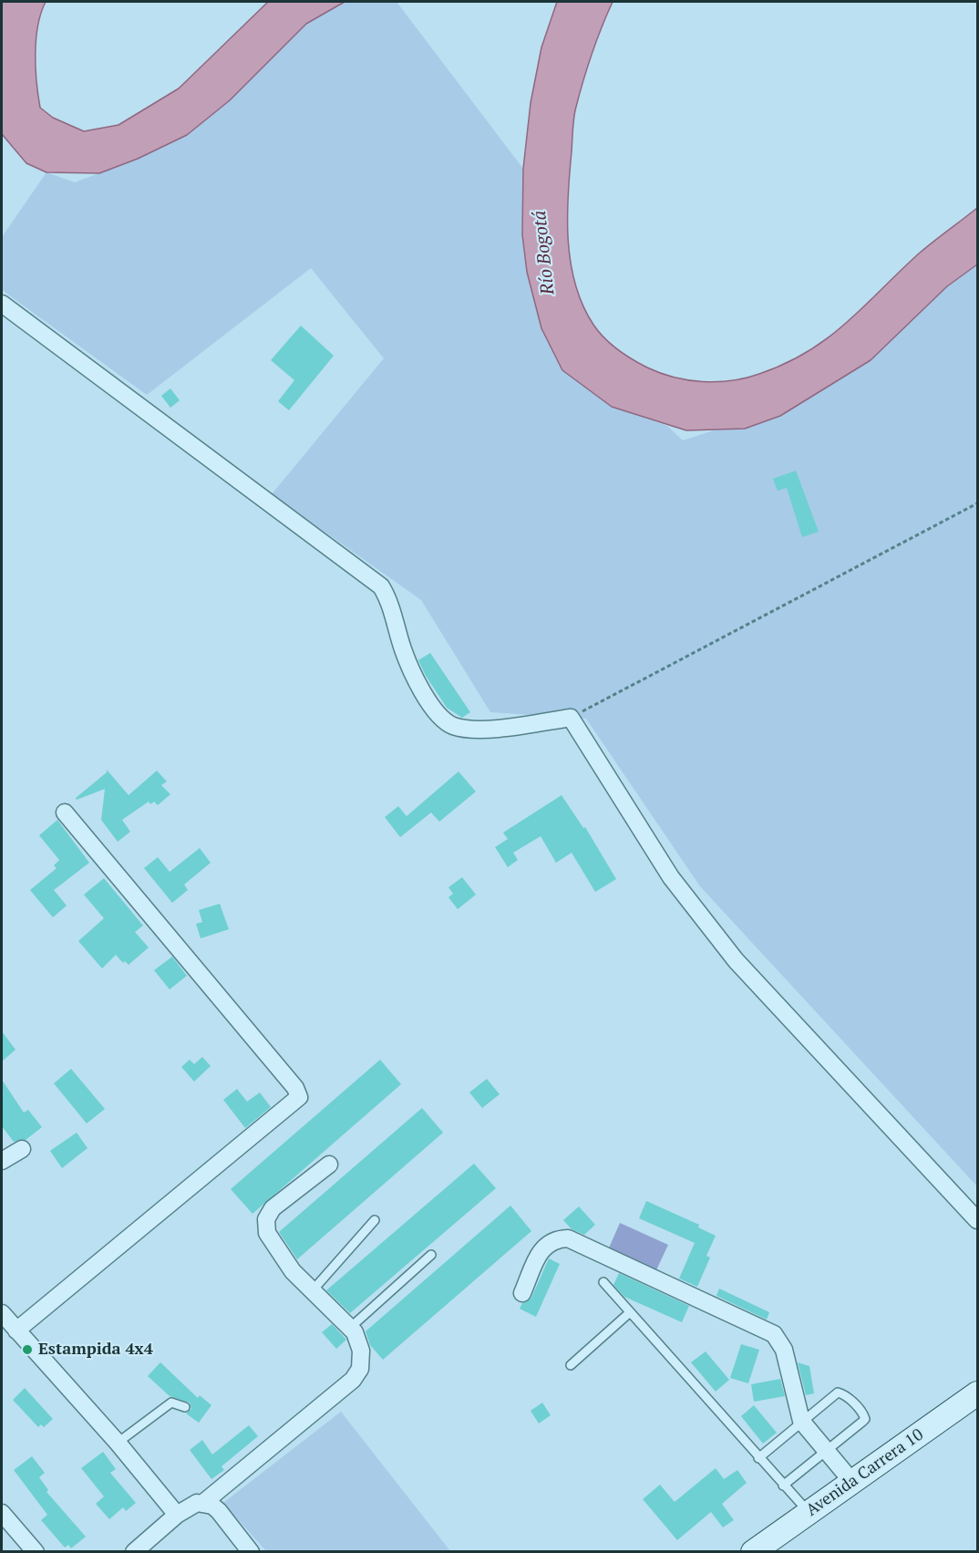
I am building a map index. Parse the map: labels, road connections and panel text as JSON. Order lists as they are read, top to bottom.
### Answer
{
  "streets": {
    "street": ["Avenida Carrera 10"]
  },
  "water": ["Río Bogotá"],
  "places": ["Estampida 4x4"]
}
